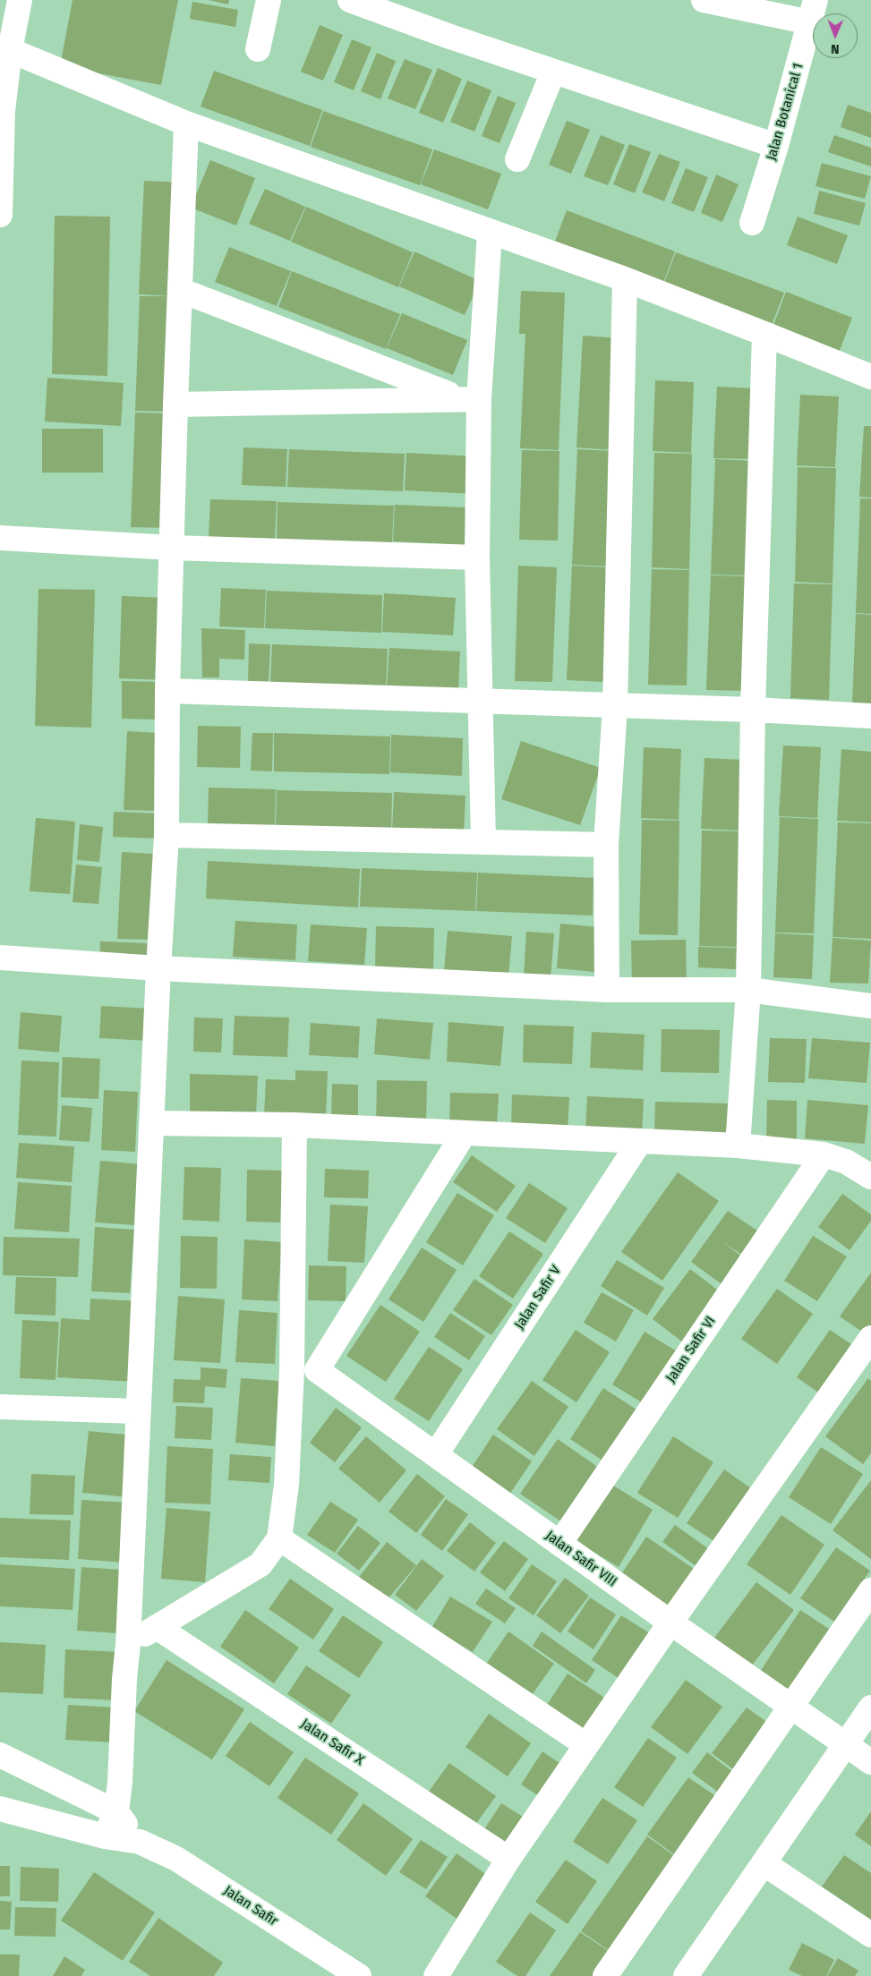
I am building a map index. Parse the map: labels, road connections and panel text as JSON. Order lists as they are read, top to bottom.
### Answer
{
  "streets": {
    "street": [
      "Jalan Botanical 1",
      "Jalan Safir V",
      "Jalan Safir VI",
      "Jalan Safir VIII",
      "Jalan Safir X",
      "Jalan Safir"
    ]
  },
  "crossings": [
    ["Jalan Safir V", "Jalan Safir VIII"],
    ["Jalan Safir VI", "Jalan Safir VIII"]
  ],
  "north": "bottom"
}
